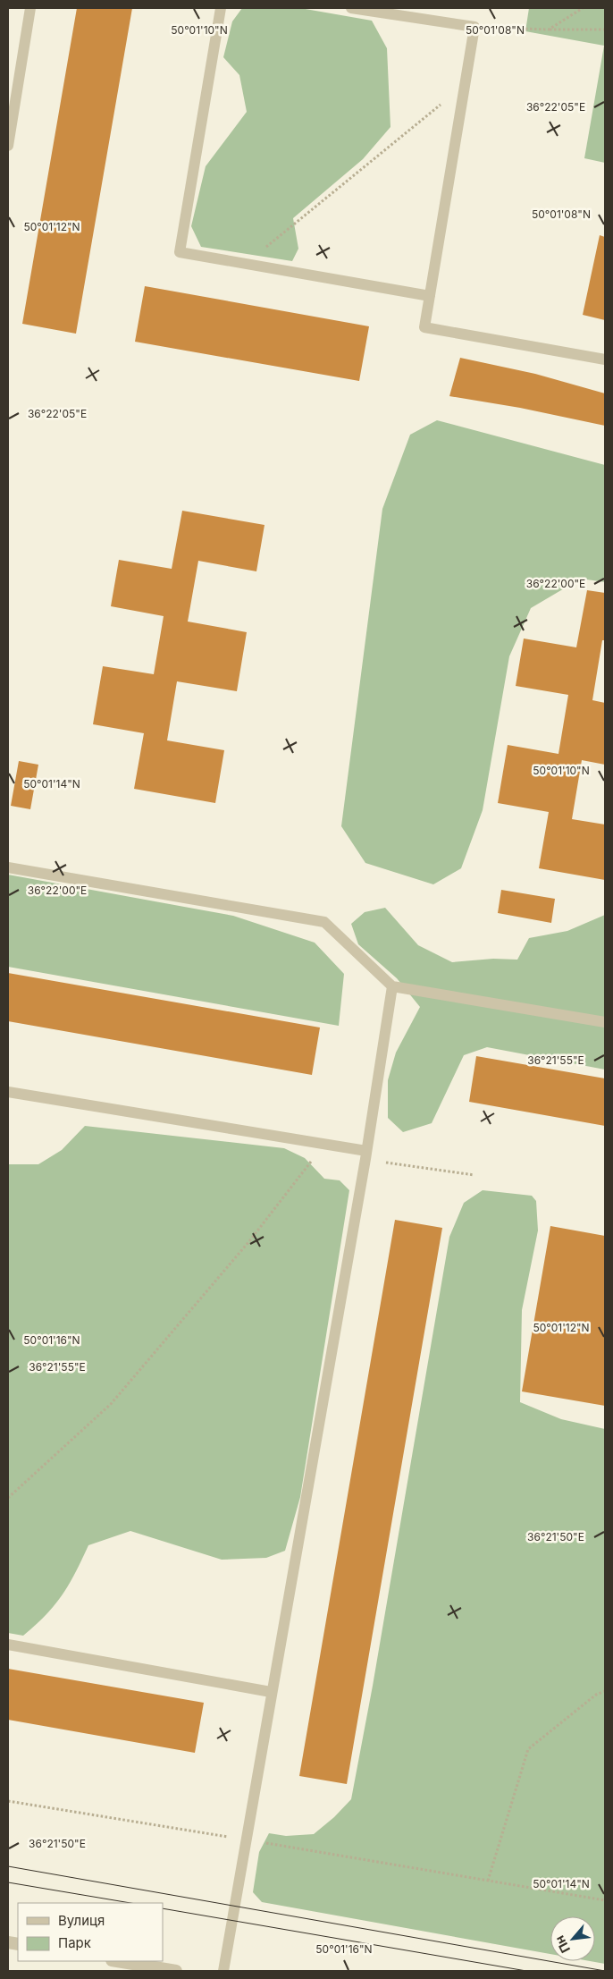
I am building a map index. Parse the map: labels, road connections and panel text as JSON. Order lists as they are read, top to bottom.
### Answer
{
  "legend": ["Вулиця", "Парк"],
  "north": "bottom left",
  "coordinates": [
    "50°01'08\"N",
    "50°01'10\"N",
    "36°22'05\"E",
    "50°01'12\"N",
    "36°22'00\"E",
    "50°01'14\"N",
    "36°21'55\"E",
    "50°01'16\"N",
    "36°21'50\"E"
  ]
}
